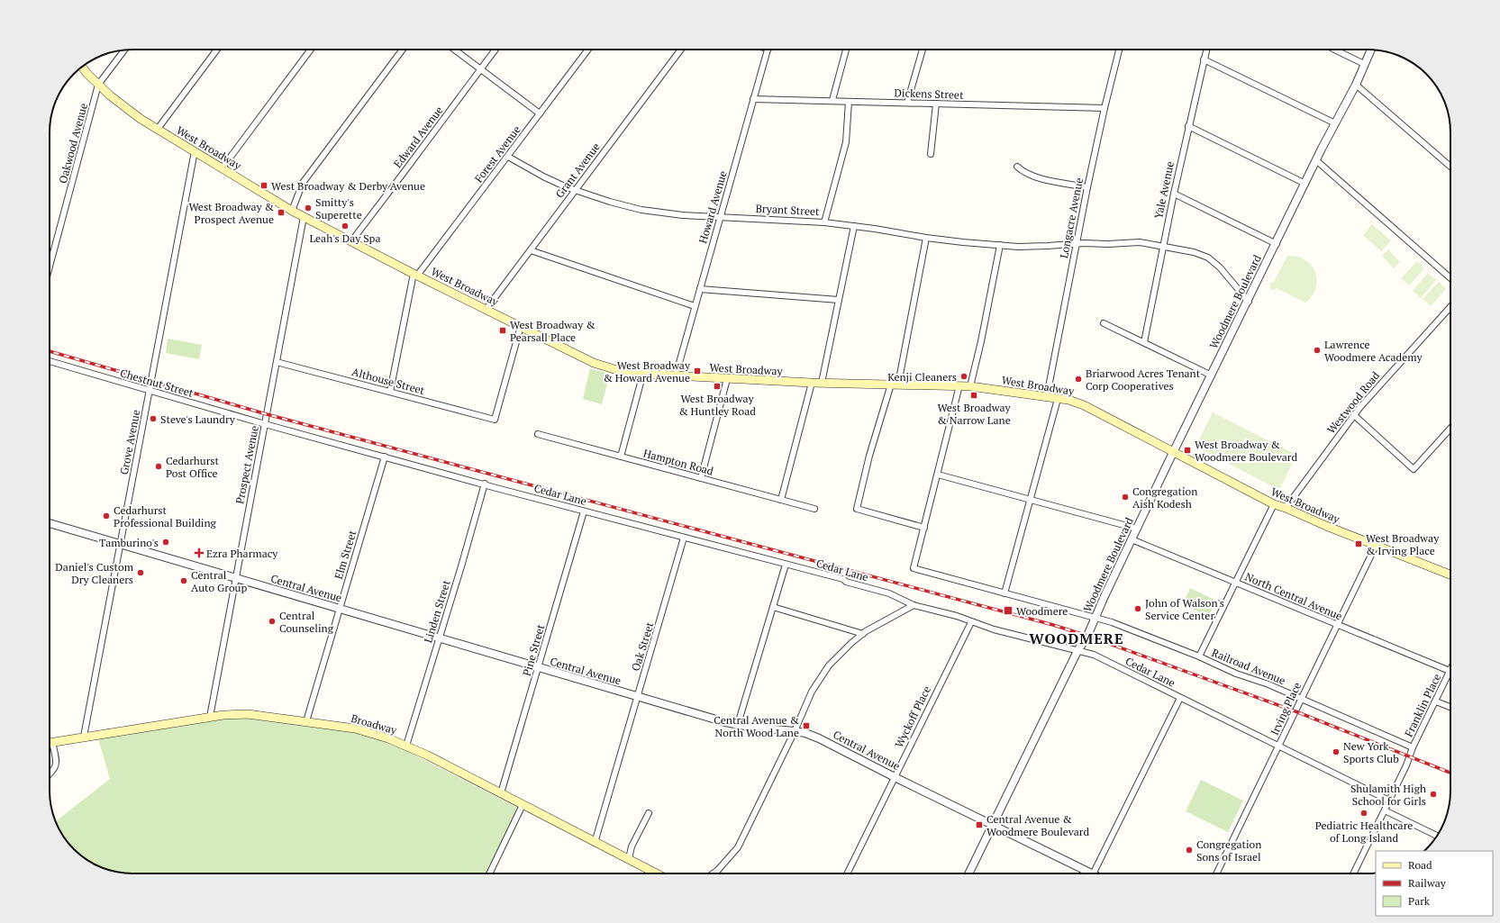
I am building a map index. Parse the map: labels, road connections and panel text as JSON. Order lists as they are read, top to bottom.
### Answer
{
  "streets": {
    "main road": ["West Broadway", "Broadway"],
    "street": [
      "Dickens Street",
      "Edward Avenue",
      "Oakwood Avenue",
      "Forest Avenue",
      "Grant Avenue",
      "Yale Avenue",
      "Howard Avenue",
      "Bryant Street",
      "Longacre Avenue",
      "Woodmere Boulevard",
      "Althouse Street",
      "Chestnut Street",
      "Westwood Road",
      "Grove Avenue",
      "Hampton Road",
      "Prospect Avenue",
      "Cedar Lane",
      "Elm Street",
      "Central Avenue",
      "North Central Avenue",
      "Linden Street",
      "Oak Street",
      "Pine Street",
      "Railroad Avenue",
      "Franklin Place",
      "Irving Place",
      "Wyckoff Place"
    ]
  },
  "crossings": [
    ["Dickens Street", "Howard Avenue"],
    ["Dickens Street", "Longacre Avenue"],
    ["Edward Avenue", "West Broadway"],
    ["Oakwood Avenue", "West Broadway"],
    ["West Broadway", "Forest Avenue"],
    ["West Broadway", "Grant Avenue"],
    ["West Broadway", "Howard Avenue"],
    ["West Broadway", "Longacre Avenue"],
    ["West Broadway", "Woodmere Boulevard"],
    ["West Broadway", "Althouse Street"],
    ["West Broadway", "Westwood Road"],
    ["West Broadway", "Grove Avenue"],
    ["West Broadway", "Prospect Avenue"],
    ["West Broadway", "Irving Place"],
    ["Forest Avenue", "Bryant Street"],
    ["Grant Avenue", "Bryant Street"],
    ["Yale Avenue", "Bryant Street"],
    ["Howard Avenue", "Bryant Street"],
    ["Bryant Street", "Longacre Avenue"],
    ["Bryant Street", "Woodmere Boulevard"],
    ["Woodmere Boulevard", "Cedar Lane"],
    ["Woodmere Boulevard", "Central Avenue"],
    ["Woodmere Boulevard", "North Central Avenue"],
    ["Woodmere Boulevard", "Railroad Avenue"],
    ["Althouse Street", "Prospect Avenue"],
    ["Chestnut Street", "Grove Avenue"],
    ["Chestnut Street", "Prospect Avenue"],
    ["Chestnut Street", "Cedar Lane"],
    ["Grove Avenue", "Central Avenue"],
    ["Grove Avenue", "Broadway"],
    ["Prospect Avenue", "Cedar Lane"],
    ["Prospect Avenue", "Central Avenue"],
    ["Prospect Avenue", "Broadway"],
    ["Cedar Lane", "Elm Street"],
    ["Cedar Lane", "Linden Street"],
    ["Cedar Lane", "Oak Street"],
    ["Cedar Lane", "Pine Street"],
    ["Cedar Lane", "Franklin Place"],
    ["Cedar Lane", "Irving Place"],
    ["Cedar Lane", "Wyckoff Place"],
    ["Elm Street", "Central Avenue"],
    ["Elm Street", "Broadway"],
    ["Central Avenue", "Linden Street"],
    ["Central Avenue", "Oak Street"],
    ["Central Avenue", "Pine Street"],
    ["Central Avenue", "Wyckoff Place"],
    ["North Central Avenue", "Franklin Place"],
    ["North Central Avenue", "Irving Place"],
    ["Linden Street", "Broadway"],
    ["Oak Street", "Broadway"],
    ["Pine Street", "Broadway"],
    ["Railroad Avenue", "Franklin Place"],
    ["Railroad Avenue", "Irving Place"]
  ],
  "districts": ["WOODMERE"],
  "places": {
    "transit": [
      "West Broadway & Derby Avenue",
      "West Broadway & Prospect Avenue",
      "West Broadway & Pearsall Place",
      "West Broadway & Howard Avenue",
      "West Broadway & Huntley Road",
      "West Broadway & Narrow Lane",
      "West Broadway & Woodmere Boulevard",
      "West Broadway & Irving Place",
      "Woodmere",
      "Central Avenue & North Wood Lane",
      "Central Avenue & Woodmere Boulevard"
    ],
    "other": [
      "Smitty's Superette",
      "Leah's Day Spa",
      "Lawrence Woodmere Academy",
      "Kenji Cleaners",
      "Briarwood Acres Tenant Corp Cooperatives",
      "Steve's Laundry",
      "Cedarhurst Post Office",
      "Congregation Aish Kodesh",
      "Cedarhurst Professional Building",
      "Tamburino's",
      "Daniel's Custom Dry Cleaners",
      "Central Auto Group",
      "John of Walson's Service Center",
      "Central Counseling",
      "New York Sports Club",
      "Shulamith High School for Girls",
      "Pediatric Healthcare of Long Island",
      "Congregation Sons of Israel"
    ],
    "health": ["Ezra Pharmacy"]
  },
  "legend": ["Road", "Railway", "Park"]
}
